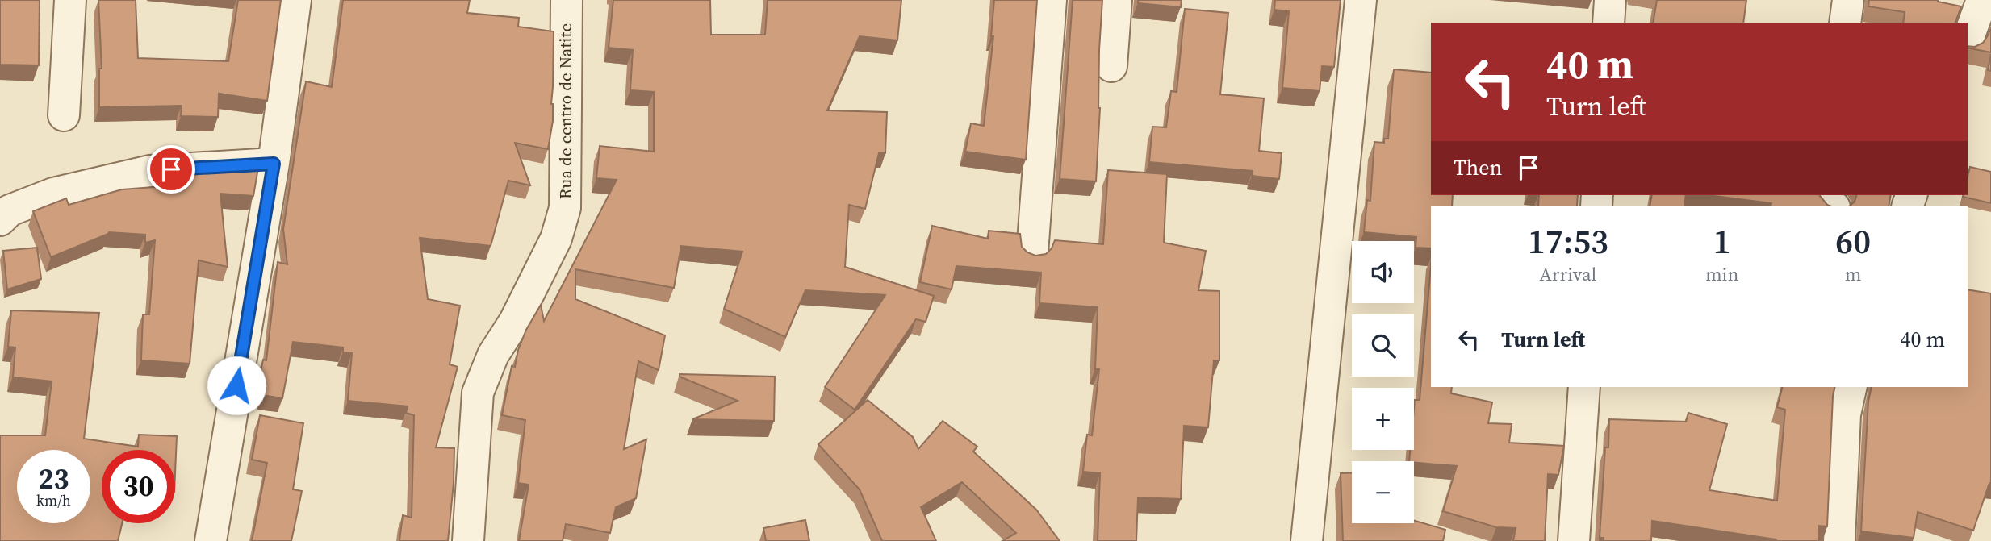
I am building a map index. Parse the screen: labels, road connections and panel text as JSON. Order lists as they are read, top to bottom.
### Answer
{
  "streets": {
    "street": ["Rua de centro de Natite"]
  },
  "page": {
    "turn": ["40 m", "Turn left"],
    "then": "Then",
    "eta": [
      "17:53",
      "Arrival",
      "1",
      "min",
      "60",
      "m"
    ],
    "map_buttons": ["+", "−"],
    "list": [
      {
        "name": "Turn left",
        "value": "40 m"
      }
    ],
    "speed": "23 km/h",
    "limit": "30"
  }
}
